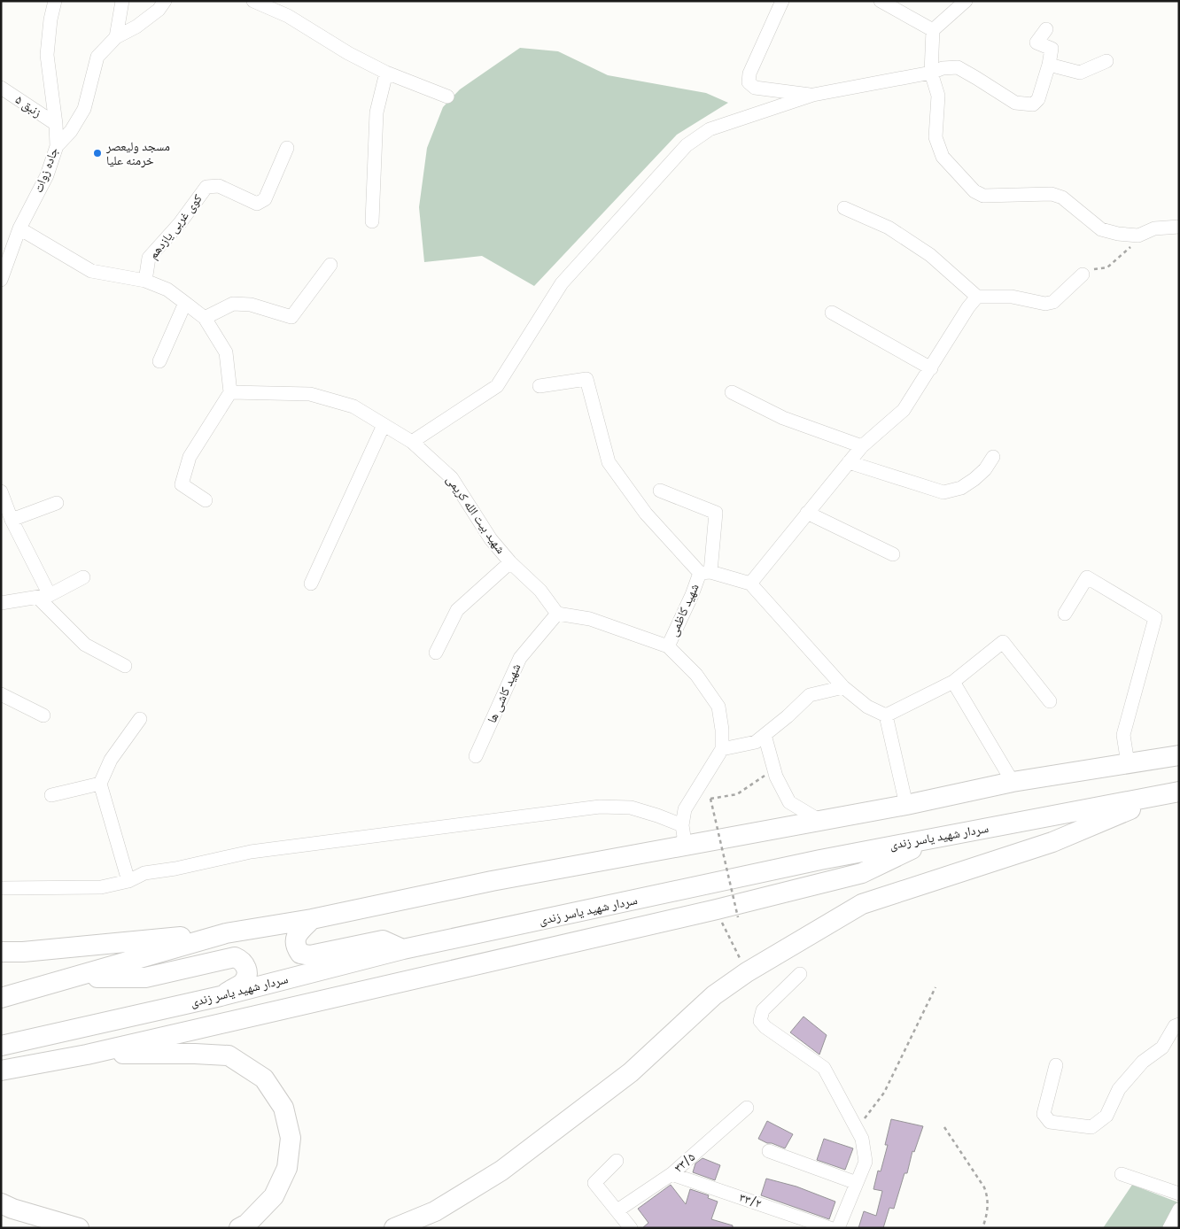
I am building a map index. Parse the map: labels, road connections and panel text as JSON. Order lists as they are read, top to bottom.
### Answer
{
  "streets": {
    "highway": ["سردار شهید یاسر زندی"],
    "street": [
      "زنبق ۵",
      "جاده زوات",
      "کوی غربی یازدهم",
      "شهید بیت الله کریمی",
      "شهید کاظمی",
      "شهید کاشی ها",
      "۳۳/۵",
      "۳۳/۲"
    ]
  },
  "crossings": [
    ["زنبق ۵", "جاده زوات"],
    ["شهید بیت الله کریمی", "شهید کاشی ها"],
    ["۳۳/۵", "۳۳/۲"]
  ],
  "places": ["مسجد ولیعصر خرمنه علیا"]
}
